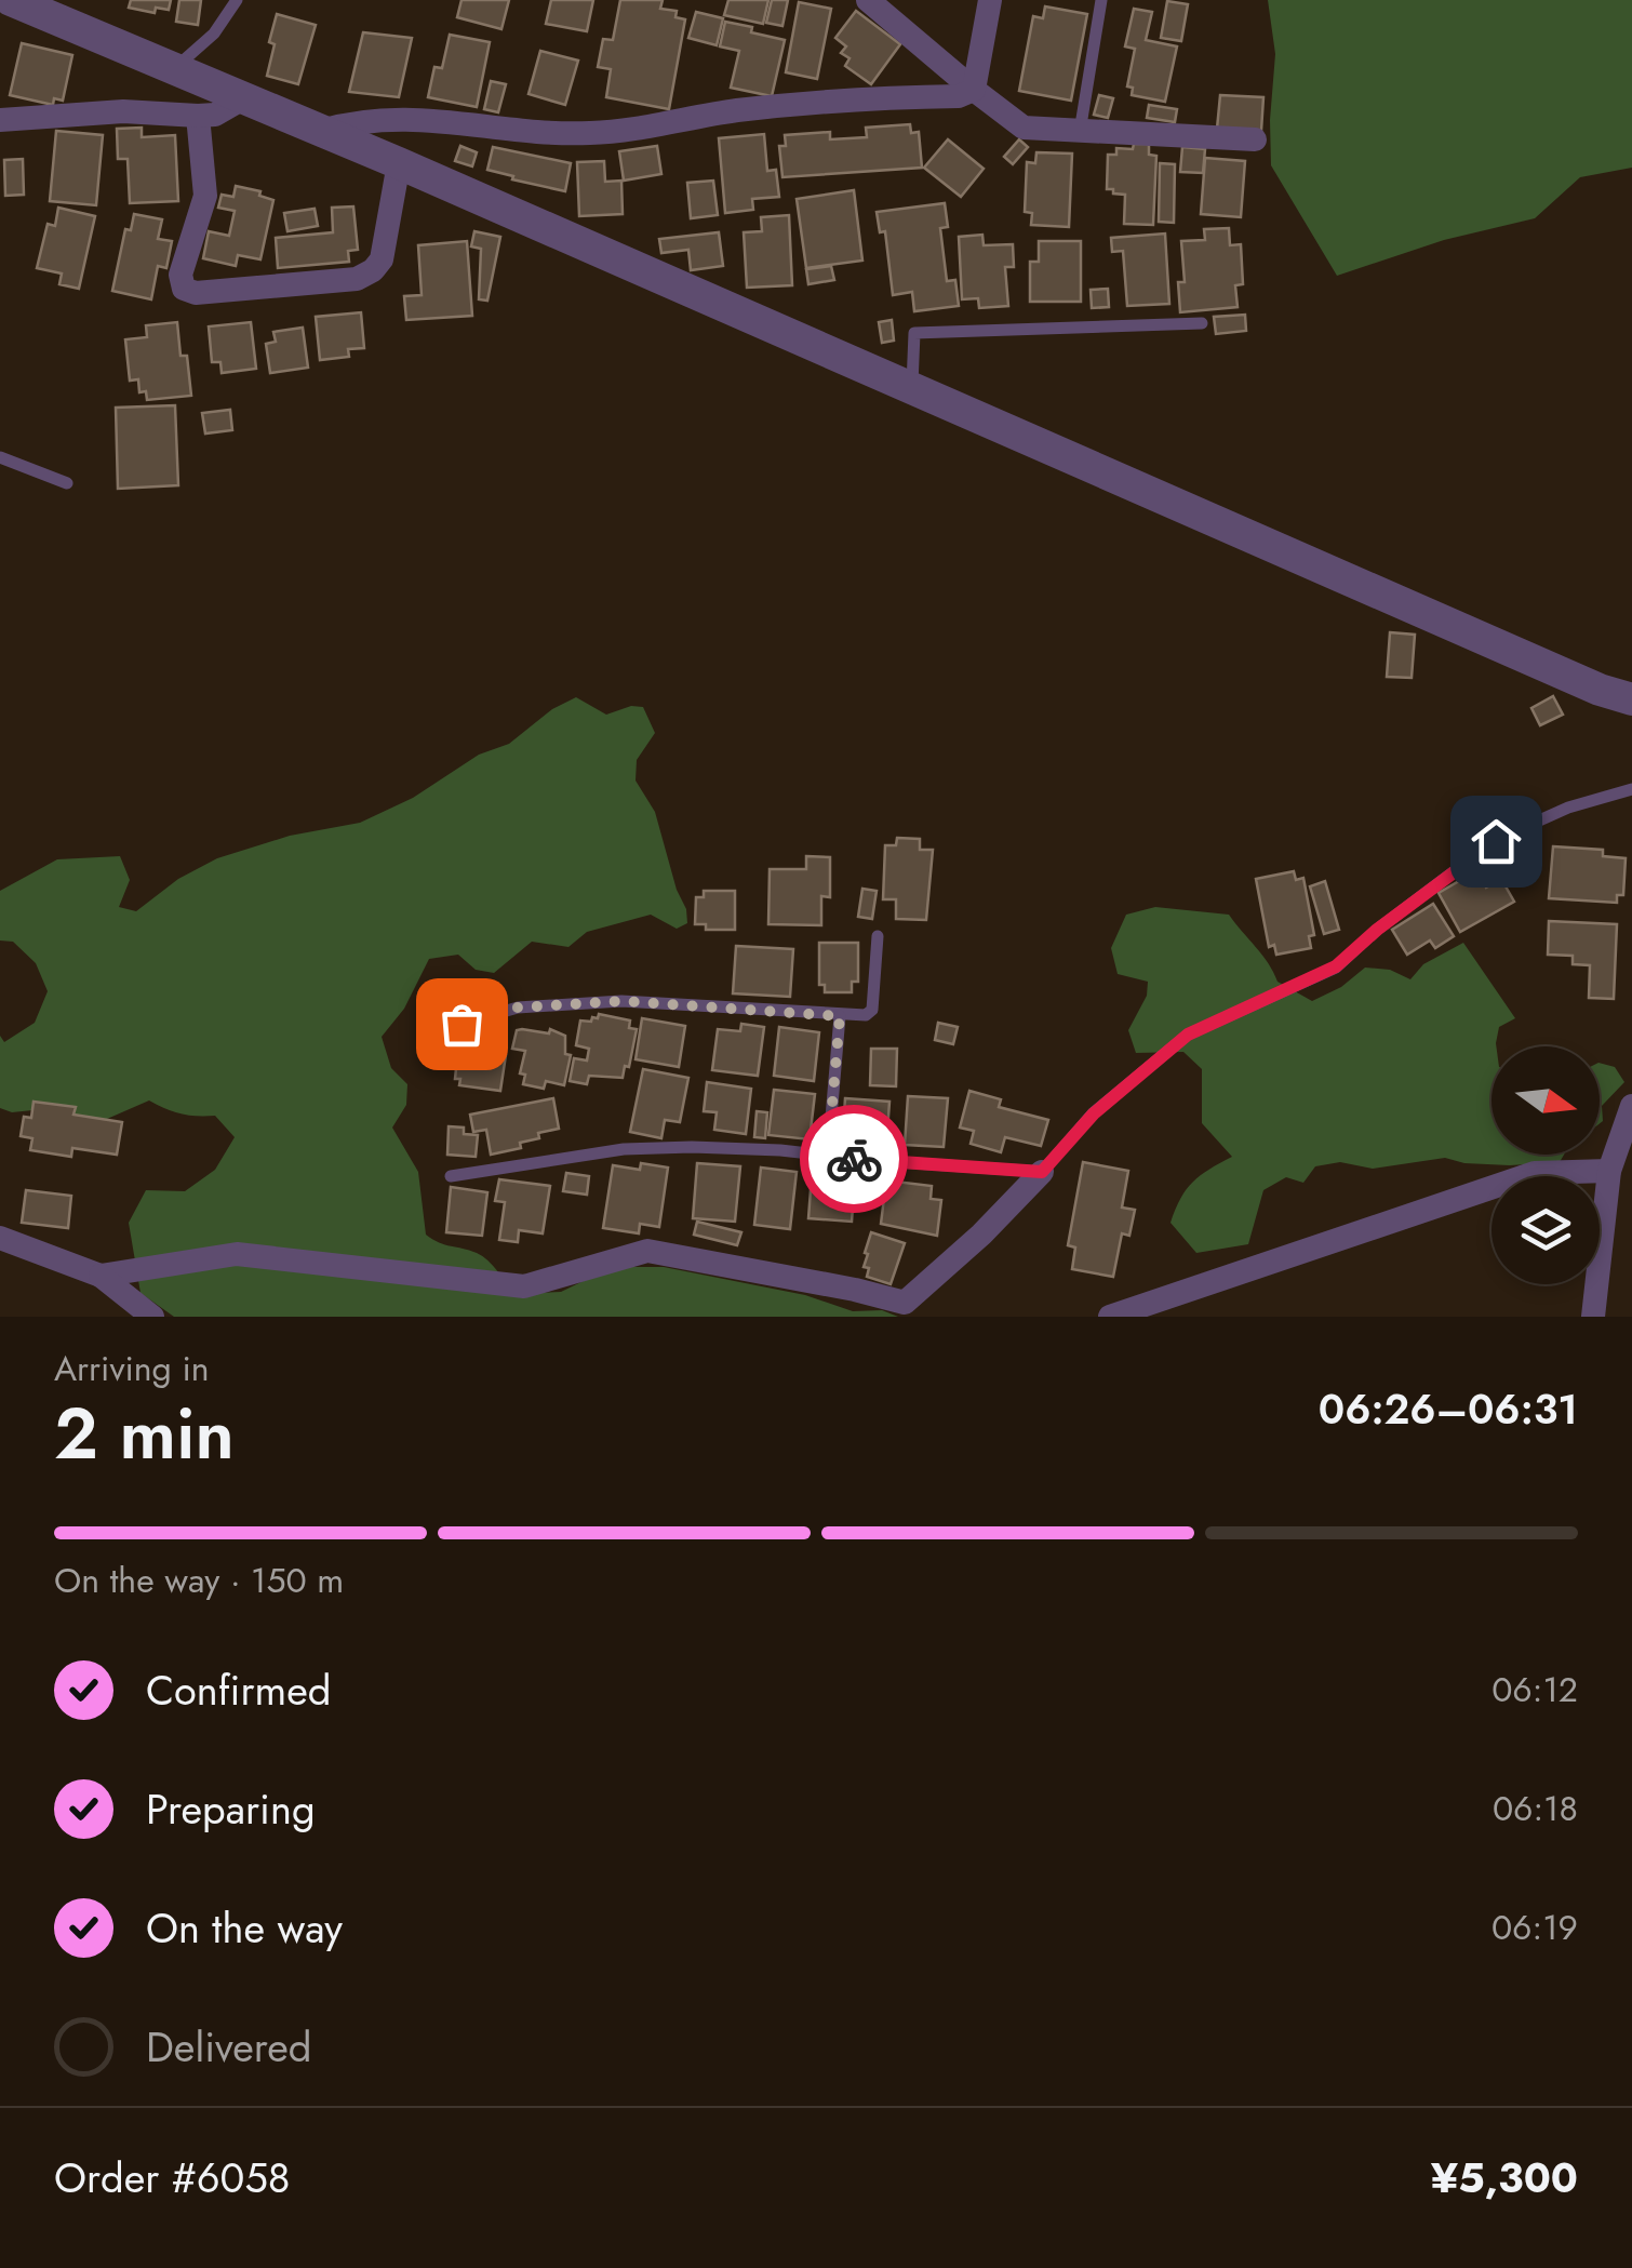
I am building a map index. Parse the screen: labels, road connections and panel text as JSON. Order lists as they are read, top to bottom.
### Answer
{
  "north": "right",
  "page": {
    "heading": ["2 min", "Arriving in", "06:26–06:31"],
    "panel": ["Order #6058", "¥5,300"],
    "bar": "On the way · 150 m",
    "list": [
      ["Confirmed", "06:12"],
      ["Preparing", "06:18"],
      ["On the way", "06:19"],
      "Delivered"
    ]
  }
}
